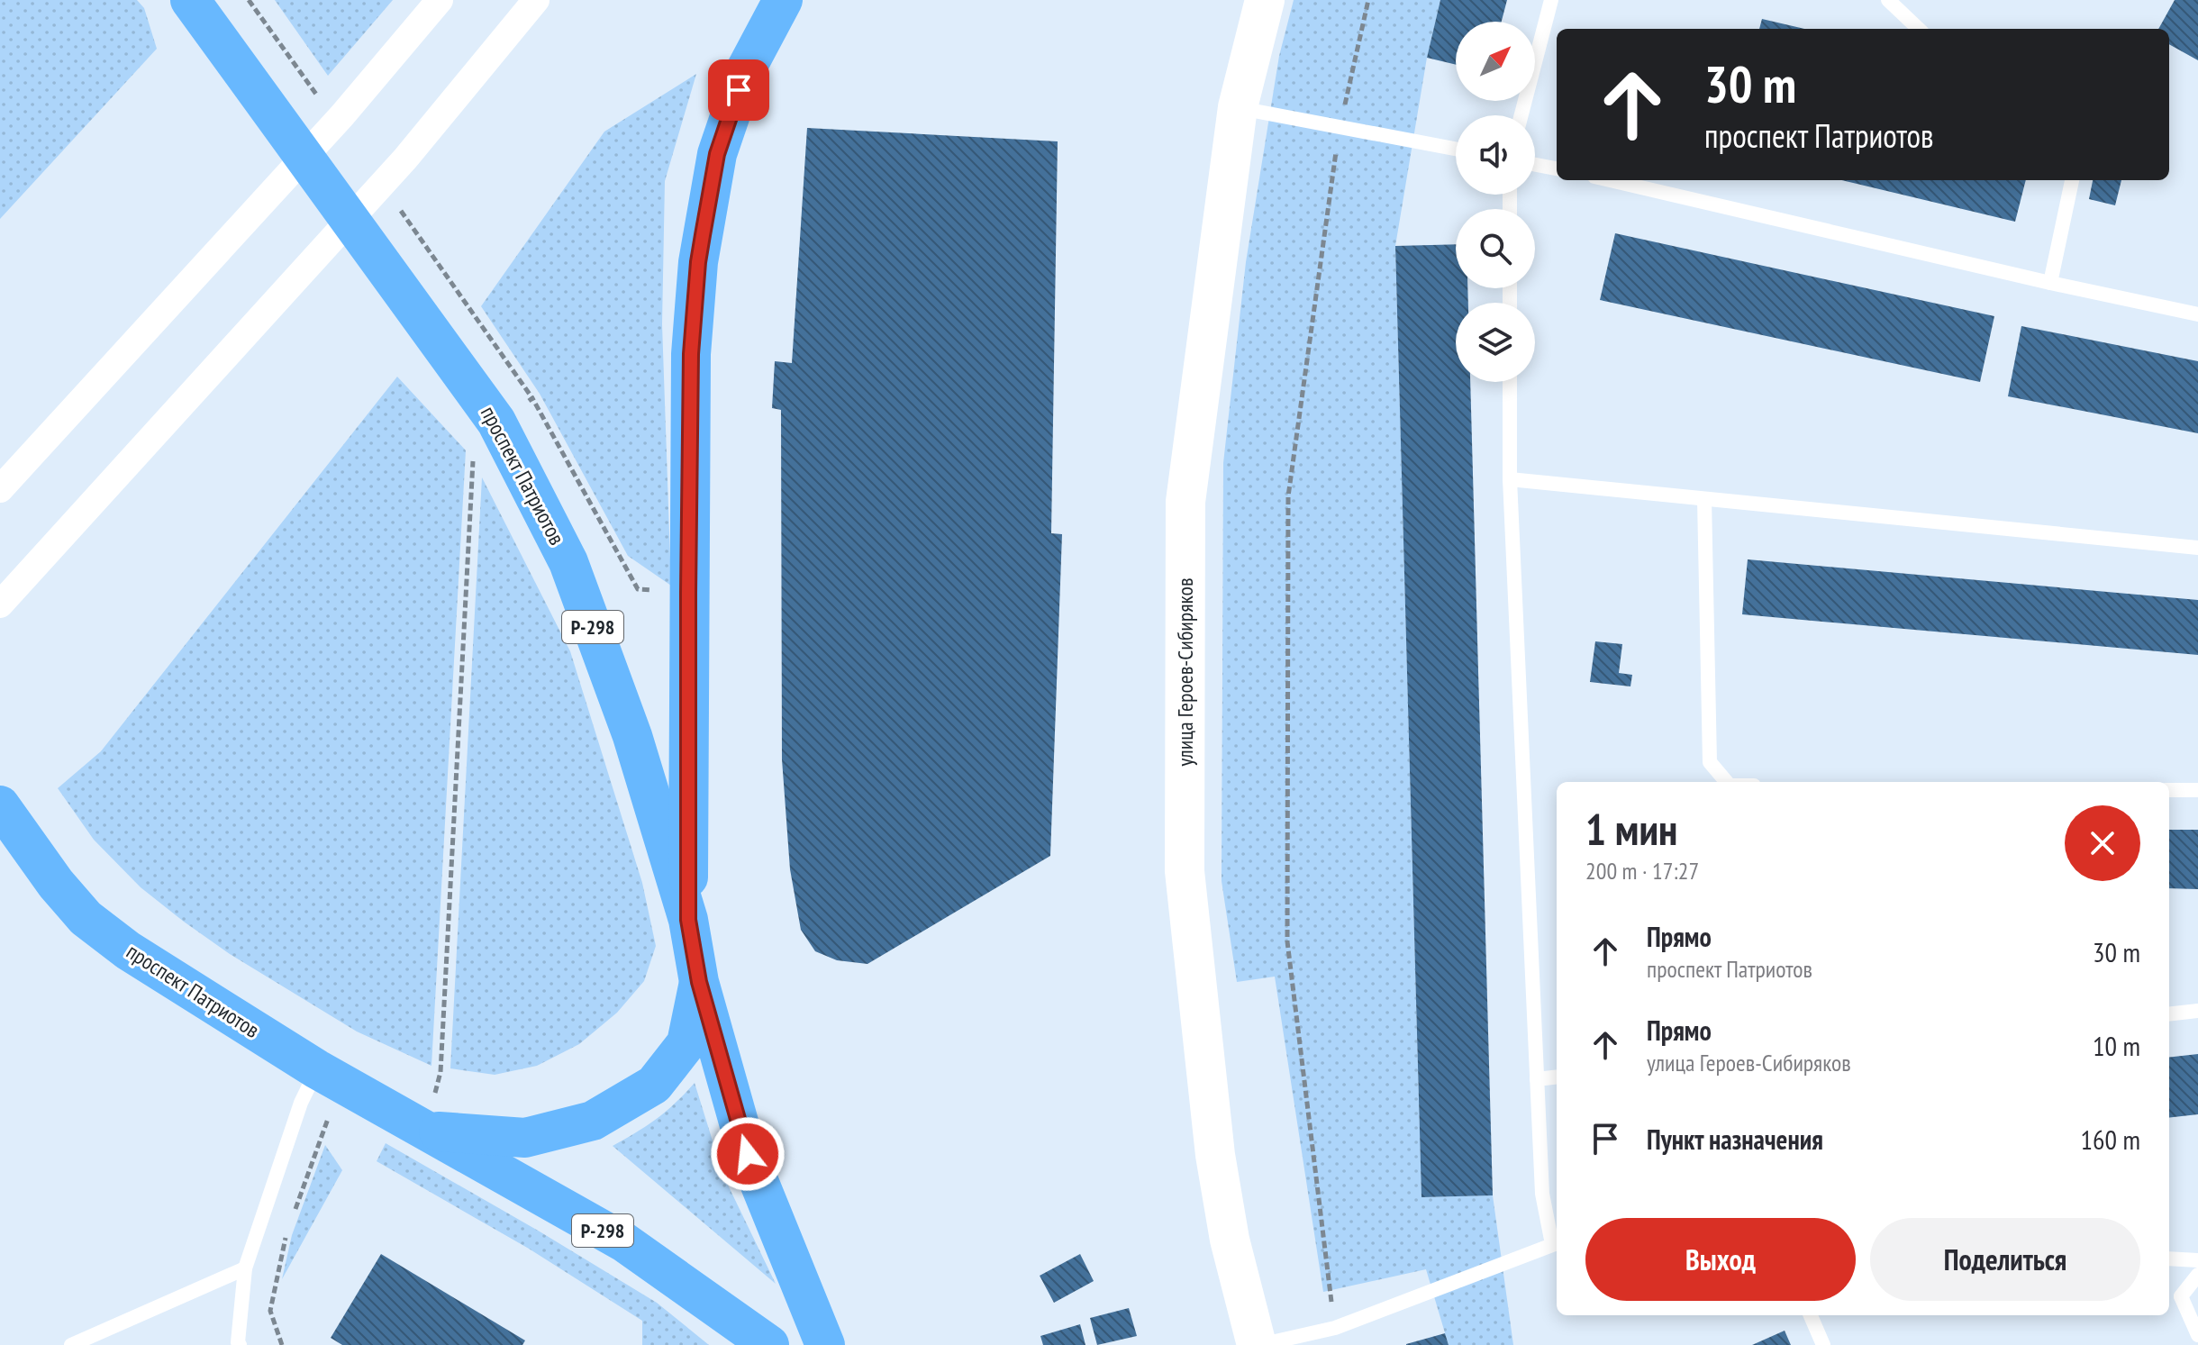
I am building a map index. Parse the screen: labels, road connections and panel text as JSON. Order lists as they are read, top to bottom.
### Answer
{
  "streets": {
    "highway": ["проспект Патриотов", "Р-298"],
    "street": ["улица Героев-Сибиряков"]
  },
  "crossings": [
    ["проспект Патриотов", "Р-298"]
  ],
  "north": "top right",
  "page": {
    "turn": ["30 m", "проспект Патриотов"],
    "heading": ["1 мин", "200 m · 17:27"],
    "list": [
      {
        "name": "Прямо",
        "note": "проспект Патриотов",
        "value": "30 m"
      },
      {
        "name": "Прямо",
        "note": "улица Героев-Сибиряков",
        "value": "10 m"
      },
      {
        "name": "Пункт назначения",
        "value": "160 m"
      }
    ],
    "buttons": ["Выход", "Поделиться"]
  }
}
